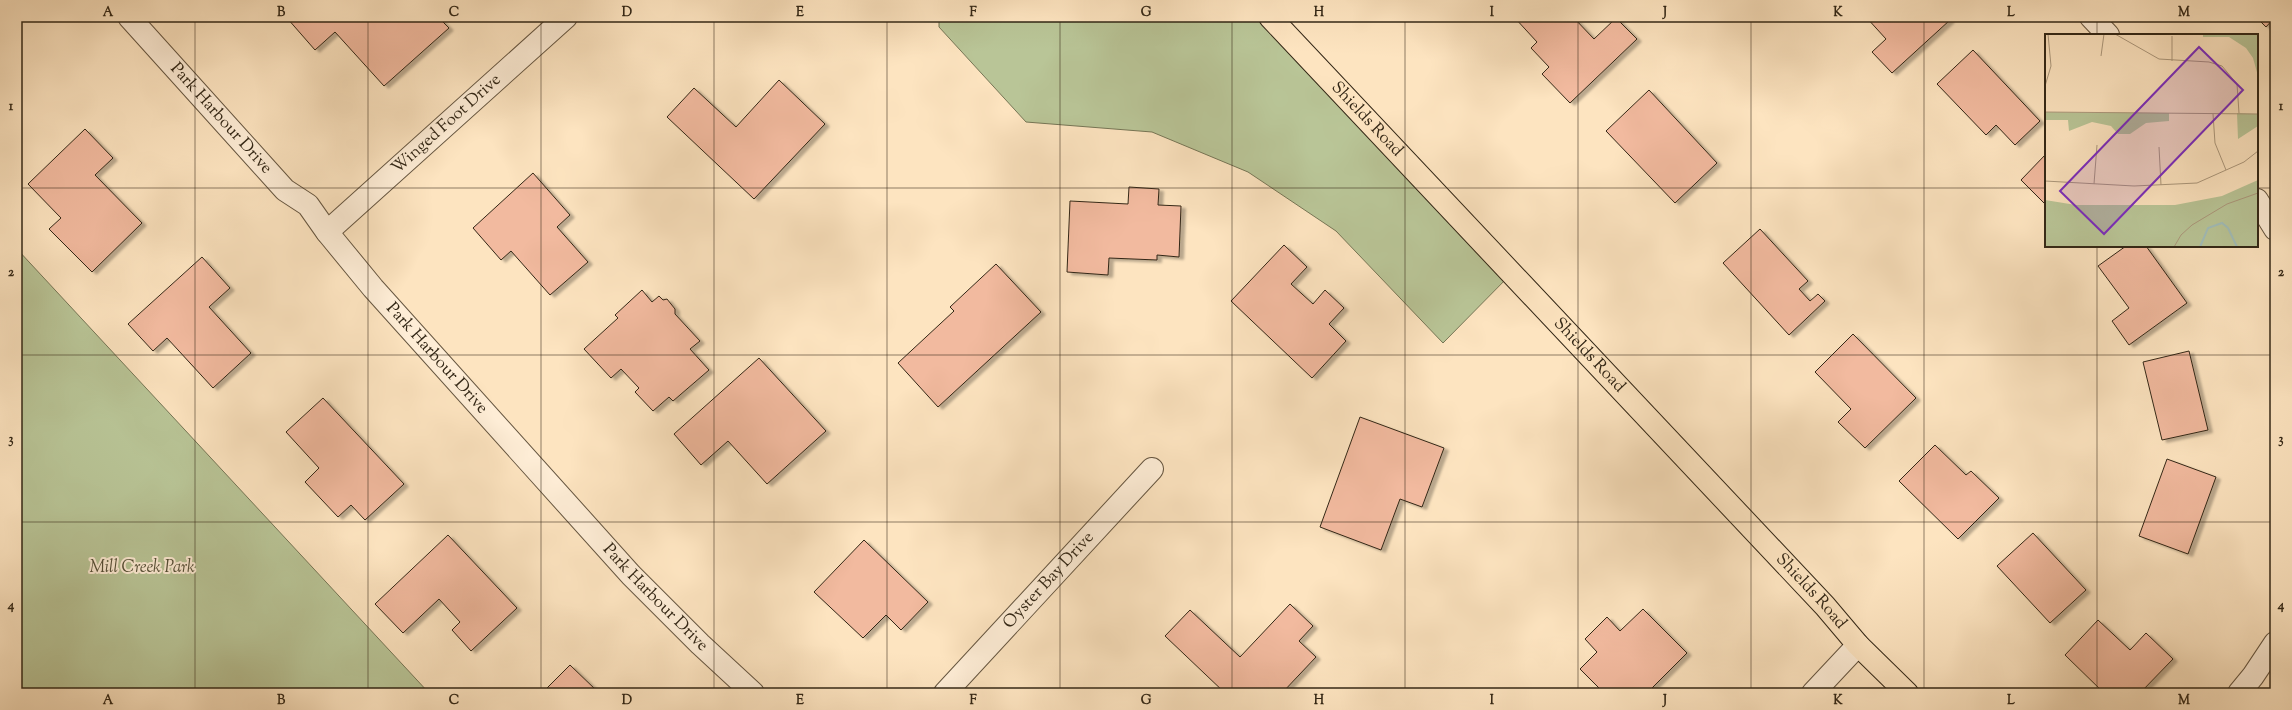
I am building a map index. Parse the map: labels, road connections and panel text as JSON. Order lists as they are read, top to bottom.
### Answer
{
  "streets": {
    "main road": ["Shields Road"],
    "street": ["Park Harbour Drive", "Winged Foot Drive", "Oyster Bay Drive"]
  },
  "crossings": [
    ["Park Harbour Drive", "Winged Foot Drive"]
  ],
  "parks": ["Mill Creek Park"],
  "grid": {
    "columns": [
      "A",
      "B",
      "C",
      "D",
      "E",
      "F",
      "G",
      "H",
      "I",
      "J",
      "K",
      "L",
      "M"
    ],
    "rows": [
      "1",
      "2",
      "3",
      "4"
    ]
  }
}
